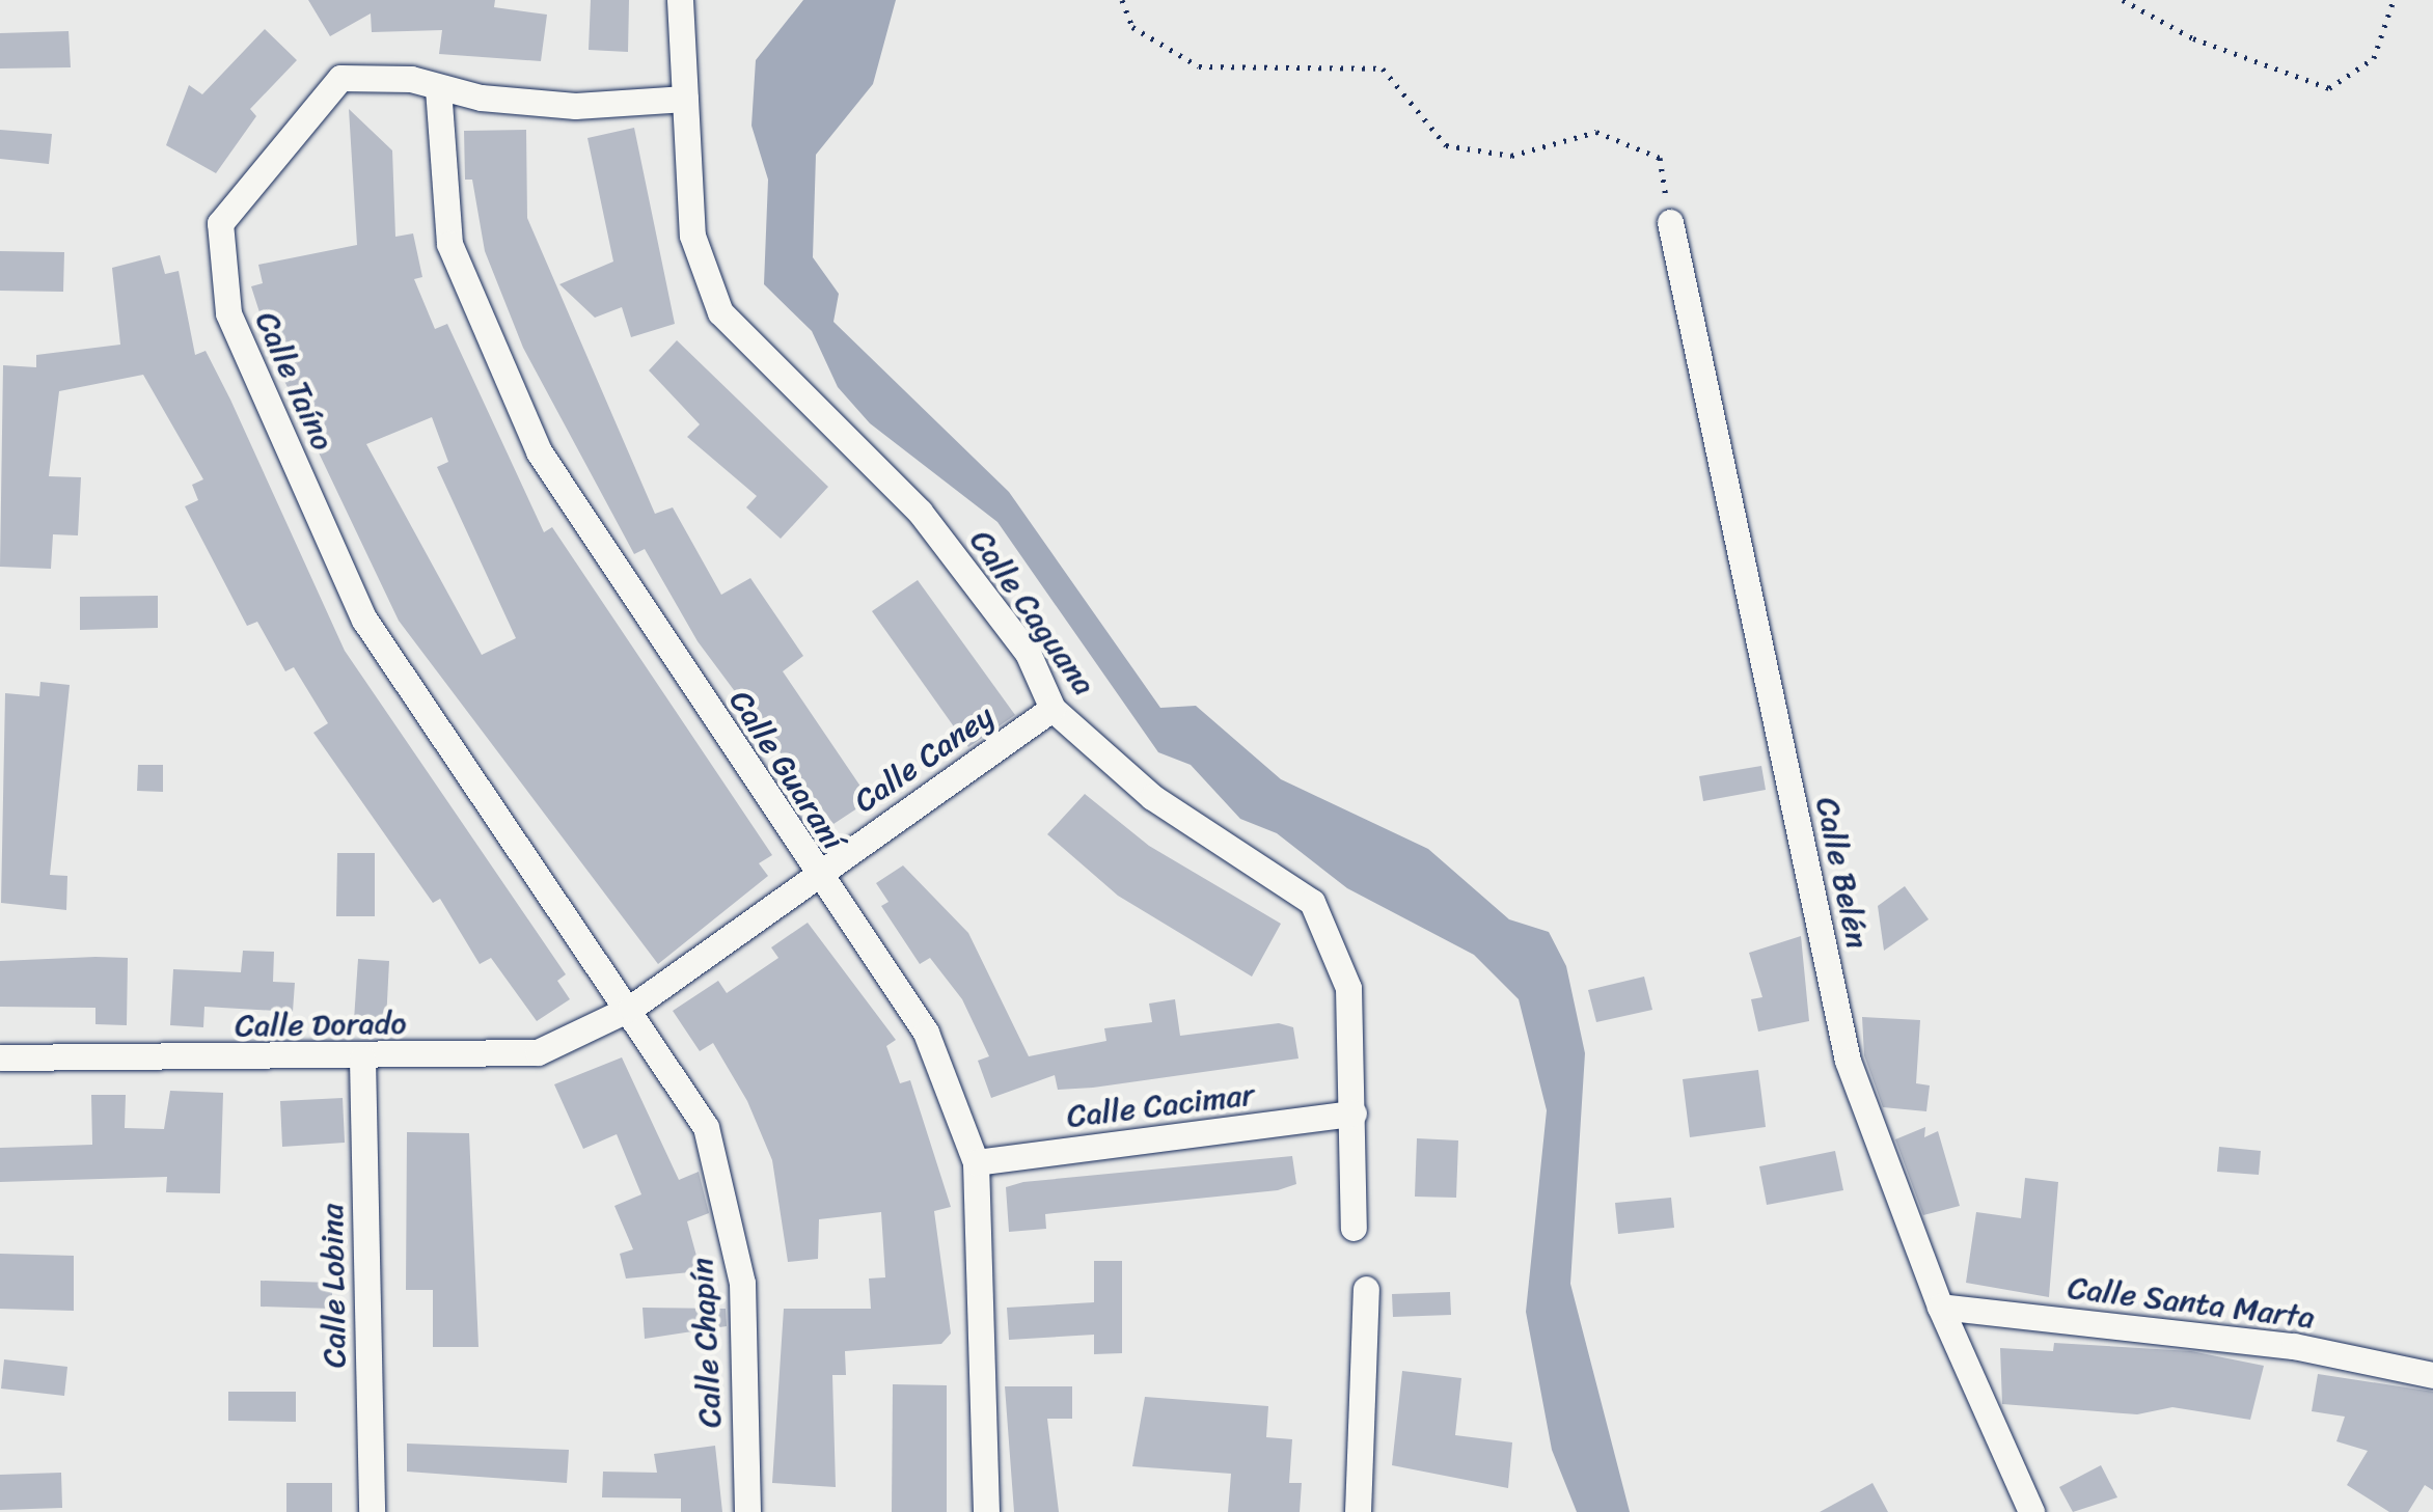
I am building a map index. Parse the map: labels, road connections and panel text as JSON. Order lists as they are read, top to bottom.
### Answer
{
  "streets": {
    "street": [
      "Calle Taíno",
      "Calle Caguana",
      "Calle Caney",
      "Calle Guaraní",
      "Calle Belén",
      "Calle Dorado",
      "Calle Cacimar",
      "Calle Lobina",
      "Calle Santa Marta",
      "Calle Chapín"
    ]
  },
  "crossings": [
    ["Calle Taíno", "Calle Caguana"],
    ["Calle Taíno", "Calle Caney"],
    ["Calle Taíno", "Calle Guaraní"],
    ["Calle Taíno", "Calle Dorado"],
    ["Calle Taíno", "Calle Chapín"],
    ["Calle Caguana", "Calle Caney"],
    ["Calle Caguana", "Calle Cacimar"],
    ["Calle Caney", "Calle Guaraní"],
    ["Calle Caney", "Calle Dorado"],
    ["Calle Caney", "Calle Chapín"],
    ["Calle Guaraní", "Calle Cacimar"],
    ["Calle Belén", "Calle Santa Marta"],
    ["Calle Dorado", "Calle Lobina"],
    ["Calle Dorado", "Calle Chapín"]
  ]
}
